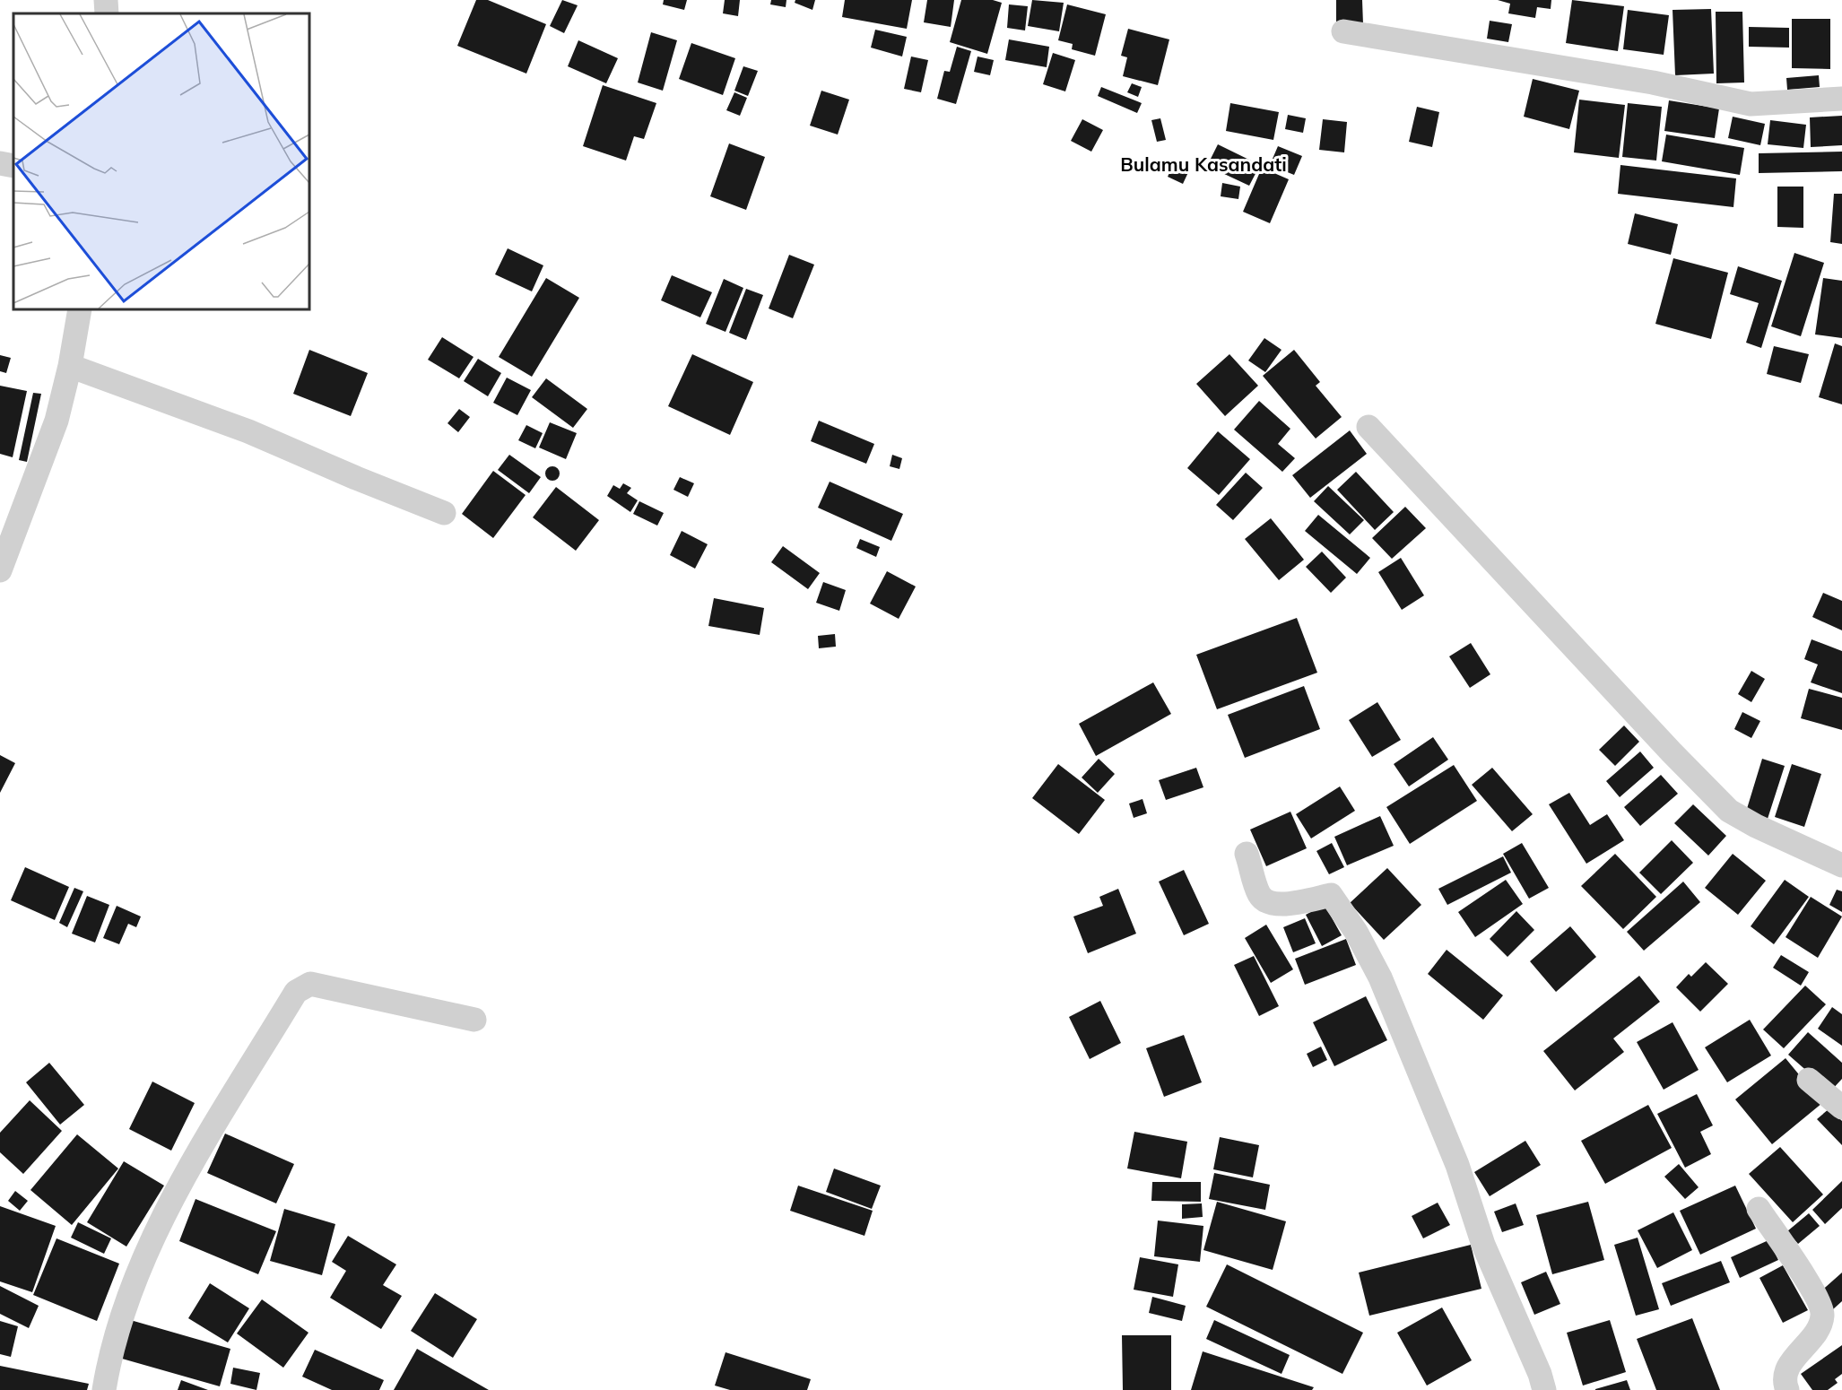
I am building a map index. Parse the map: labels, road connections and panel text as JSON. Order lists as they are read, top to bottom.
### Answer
{
  "districts": ["Bulamu Kasandati"]
}
